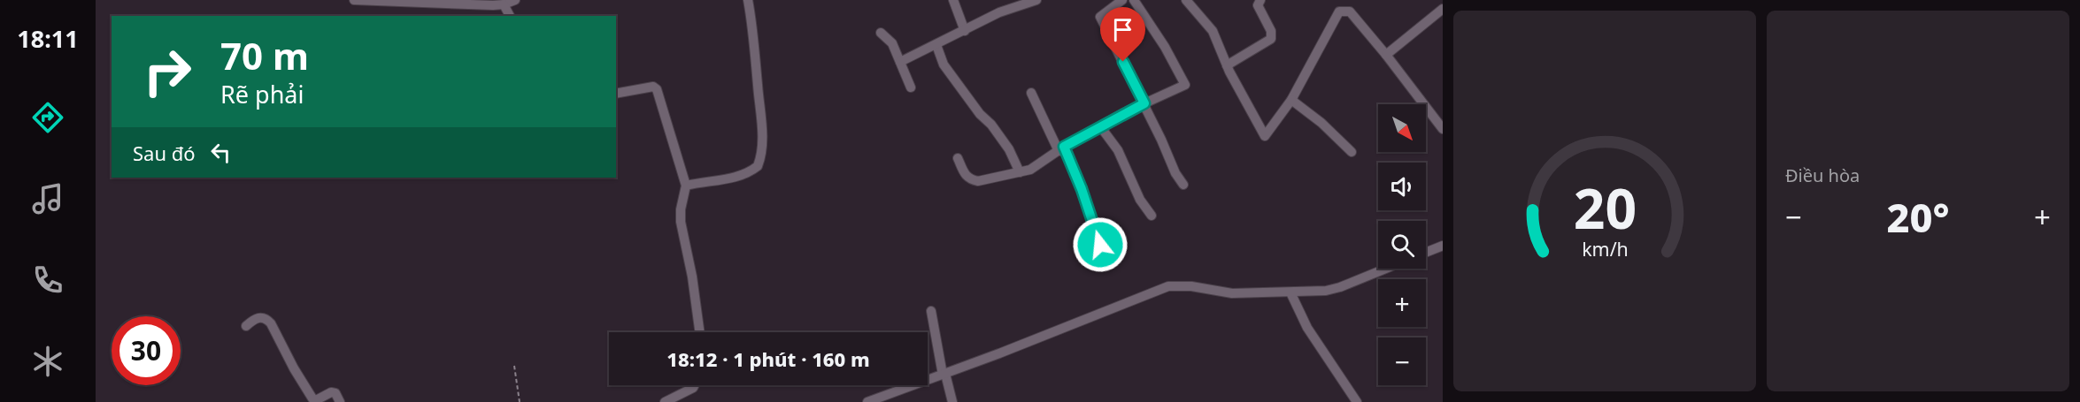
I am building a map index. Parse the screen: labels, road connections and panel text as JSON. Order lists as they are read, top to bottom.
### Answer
{
  "north": "bottom right",
  "page": {
    "tabs": "18:11",
    "tile": "Điều hòa",
    "turn": ["70 m", "Rẽ phải"],
    "map_buttons": ["+", "−"],
    "then": "Sau đó",
    "heat": ["−", "20°", "+"],
    "limit": "30",
    "trip": "18:12 · 1 phút · 160 m",
    "gauge": ["20", "km/h"]
  }
}
